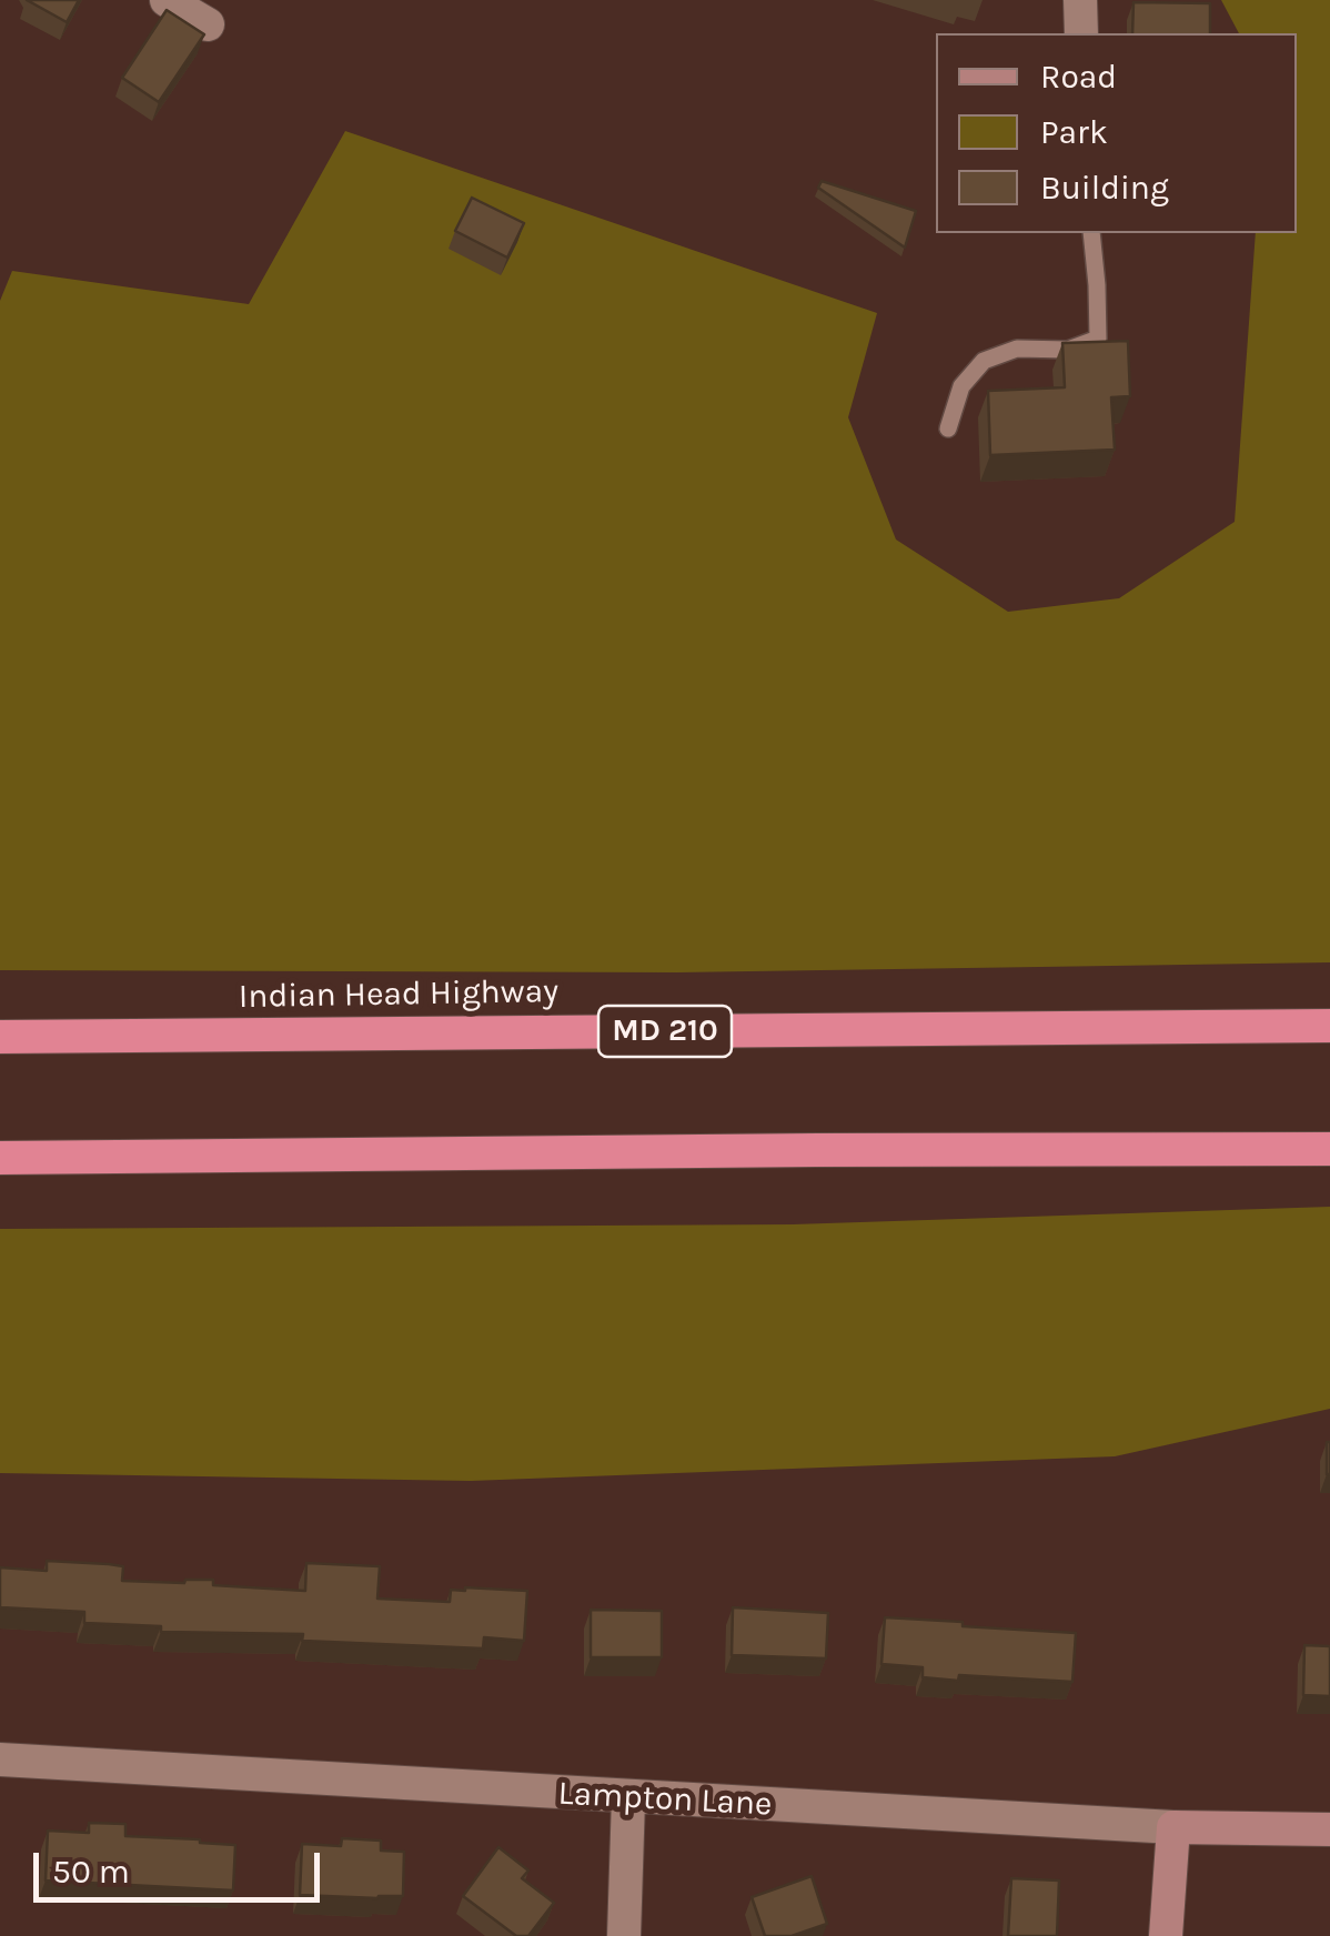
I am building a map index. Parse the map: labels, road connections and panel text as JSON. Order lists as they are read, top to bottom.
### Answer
{
  "streets": {
    "highway": ["Indian Head Highway", "MD 210"],
    "street": ["Lampton Lane"]
  },
  "legend": ["Road", "Park", "Building"],
  "scale_bar": "50 m"
}
